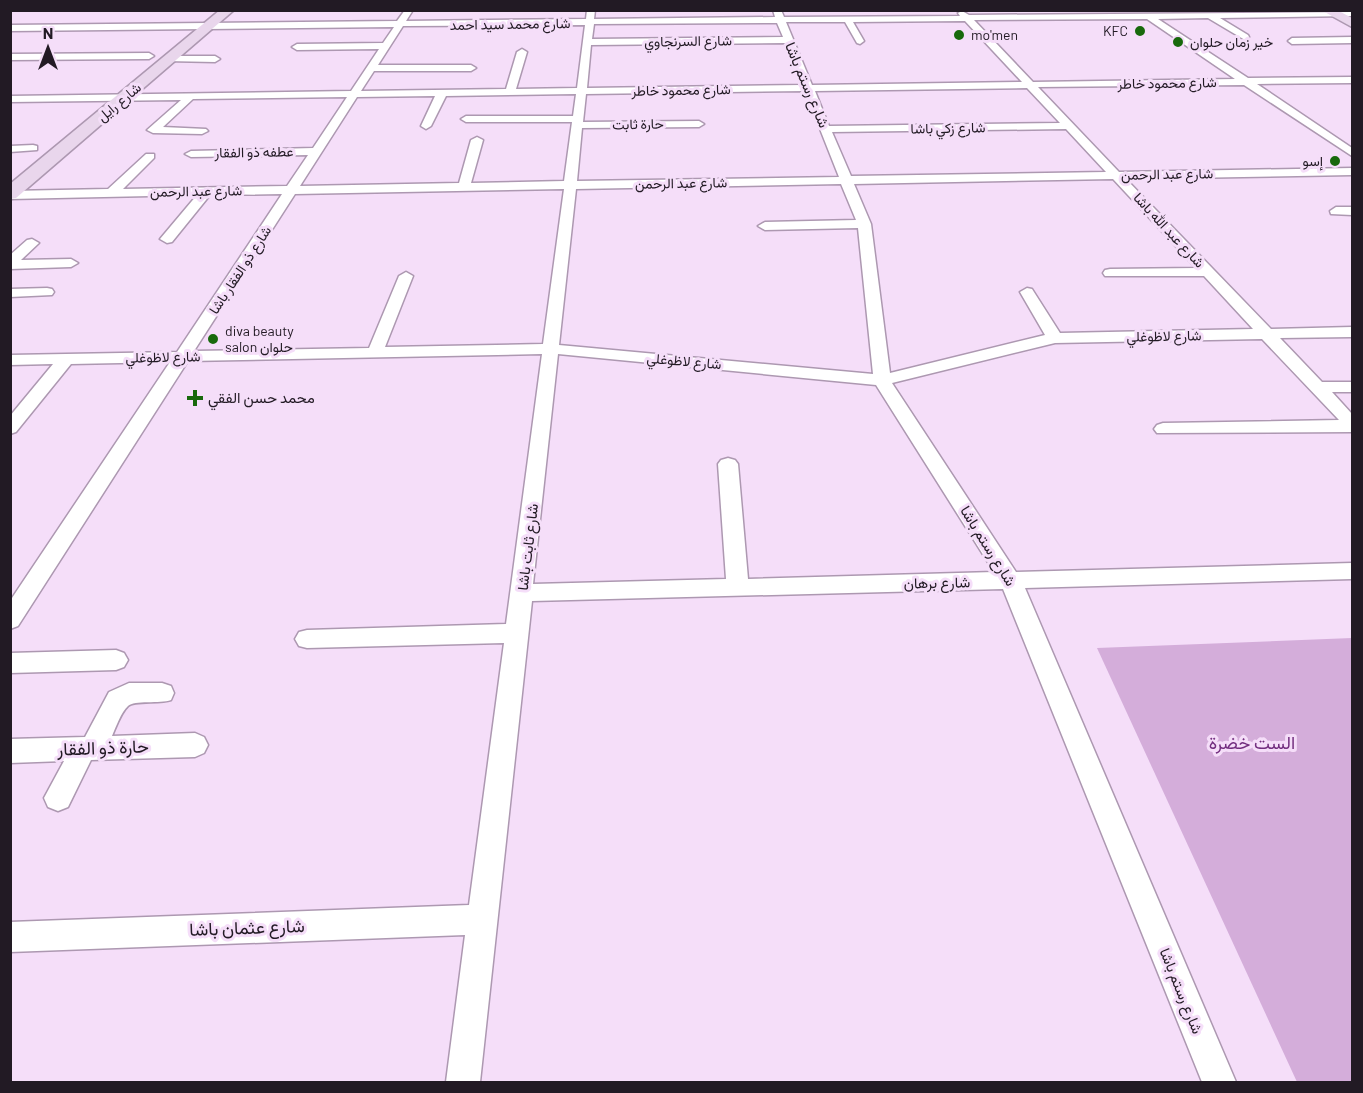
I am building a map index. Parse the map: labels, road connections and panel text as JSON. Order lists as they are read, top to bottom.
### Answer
{
  "streets": {
    "street": [
      "شارع محمد سيد احمد",
      "شارع السرنجاوي",
      "شارع محمود خاطر",
      "شارع رستم باشا",
      "شارع رايل",
      "حارة ثابت",
      "شارع زكي باشا",
      "عطفه ذو الفقار",
      "شارع عبد الرحمن",
      "شارع عبد الله باشا",
      "شارع ذو الفقار باشا",
      "شارع لاظوغلي",
      "شارع ثابت باشا",
      "شارع برهان",
      "حارة ذو الفقار",
      "شارع عثمان باشا"
    ]
  },
  "crossings": [
    ["شارع محمد سيد احمد", "شارع السرنجاوي"],
    ["شارع محمد سيد احمد", "شارع رستم باشا"],
    ["شارع محمد سيد احمد", "شارع رايل"],
    ["شارع محمد سيد احمد", "شارع عبد الله باشا"],
    ["شارع محمد سيد احمد", "شارع ذو الفقار باشا"],
    ["شارع محمد سيد احمد", "شارع ثابت باشا"],
    ["شارع السرنجاوي", "شارع رستم باشا"],
    ["شارع السرنجاوي", "شارع ثابت باشا"],
    ["شارع محمود خاطر", "شارع رستم باشا"],
    ["شارع محمود خاطر", "شارع رايل"],
    ["شارع محمود خاطر", "شارع عبد الله باشا"],
    ["شارع محمود خاطر", "شارع ذو الفقار باشا"],
    ["شارع محمود خاطر", "شارع ثابت باشا"],
    ["شارع رستم باشا", "شارع زكي باشا"],
    ["شارع رستم باشا", "شارع عبد الرحمن"],
    ["شارع رستم باشا", "شارع لاظوغلي"],
    ["شارع رستم باشا", "شارع برهان"],
    ["شارع رايل", "شارع عبد الرحمن"],
    ["حارة ثابت", "شارع ثابت باشا"],
    ["شارع زكي باشا", "شارع عبد الله باشا"],
    ["عطفه ذو الفقار", "شارع ذو الفقار باشا"],
    ["شارع عبد الرحمن", "شارع عبد الله باشا"],
    ["شارع عبد الرحمن", "شارع ذو الفقار باشا"],
    ["شارع عبد الرحمن", "شارع ثابت باشا"],
    ["شارع عبد الله باشا", "شارع لاظوغلي"],
    ["شارع ذو الفقار باشا", "شارع لاظوغلي"],
    ["شارع لاظوغلي", "شارع ثابت باشا"],
    ["شارع ثابت باشا", "شارع برهان"],
    ["شارع ثابت باشا", "شارع عثمان باشا"]
  ],
  "parks": ["الست خضرة"],
  "places": {
    "other": [
      "KFC",
      "mo'men",
      "خير زمان حلوان",
      "إسو",
      "diva beauty salon حلوان"
    ],
    "health": ["محمد حسن الفقي"]
  },
  "north": "top"
}
